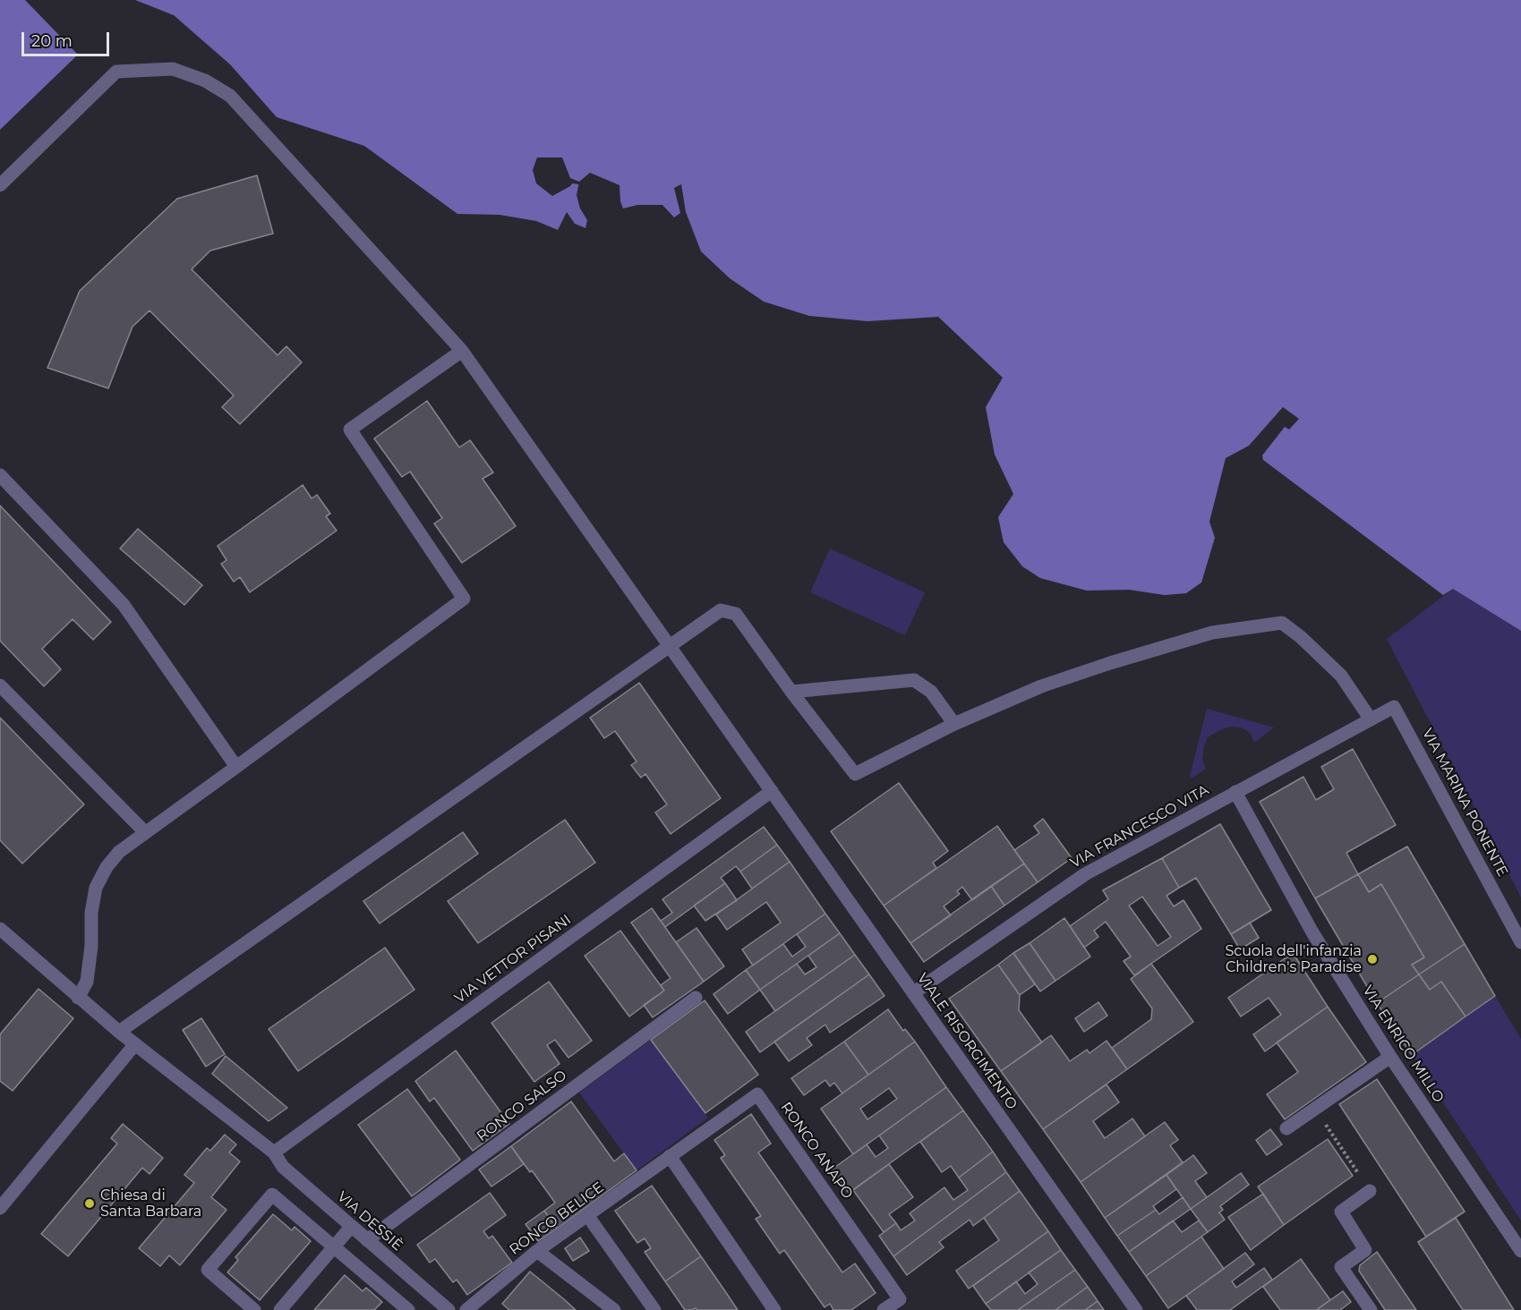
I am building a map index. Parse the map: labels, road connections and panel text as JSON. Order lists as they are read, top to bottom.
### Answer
{
  "streets": {
    "street": [
      "VIA MARINA PONENTE",
      "VIA FRANCESCO VITA",
      "VIA VETTOR PISANI",
      "VIALE RISORGIMENTO",
      "VIA ENRICO MILLO",
      "RONCO SALSO",
      "RONCO ANAPO",
      "RONCO BELICE",
      "VIA DESSIÈ"
    ]
  },
  "crossings": [
    ["VIA MARINA PONENTE", "VIA FRANCESCO VITA"],
    ["VIA FRANCESCO VITA", "VIALE RISORGIMENTO"],
    ["VIA FRANCESCO VITA", "VIA ENRICO MILLO"],
    ["VIA VETTOR PISANI", "VIALE RISORGIMENTO"],
    ["VIA VETTOR PISANI", "VIA DESSIÈ"],
    ["RONCO SALSO", "VIA DESSIÈ"],
    ["RONCO ANAPO", "RONCO BELICE"]
  ],
  "places": ["Scuola dell'infanzia Children's Paradise", "Chiesa di Santa Barbara"],
  "scale_bar": "20 m"
}
